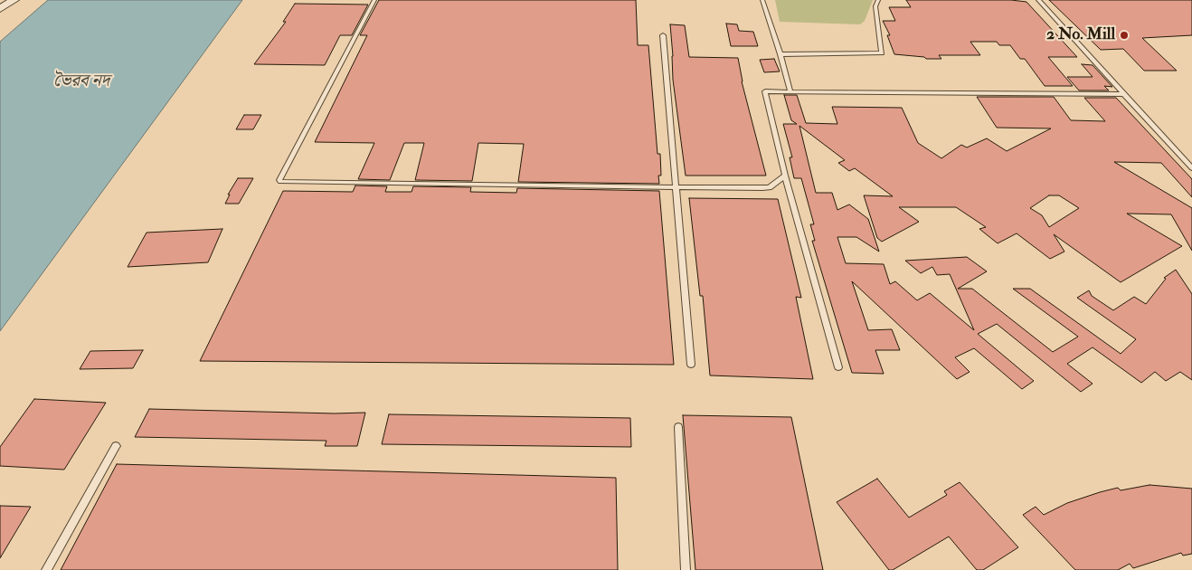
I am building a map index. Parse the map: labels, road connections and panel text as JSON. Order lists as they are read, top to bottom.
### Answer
{
  "water": ["ভৈরব নদ"],
  "places": ["2 No. Mill"]
}
